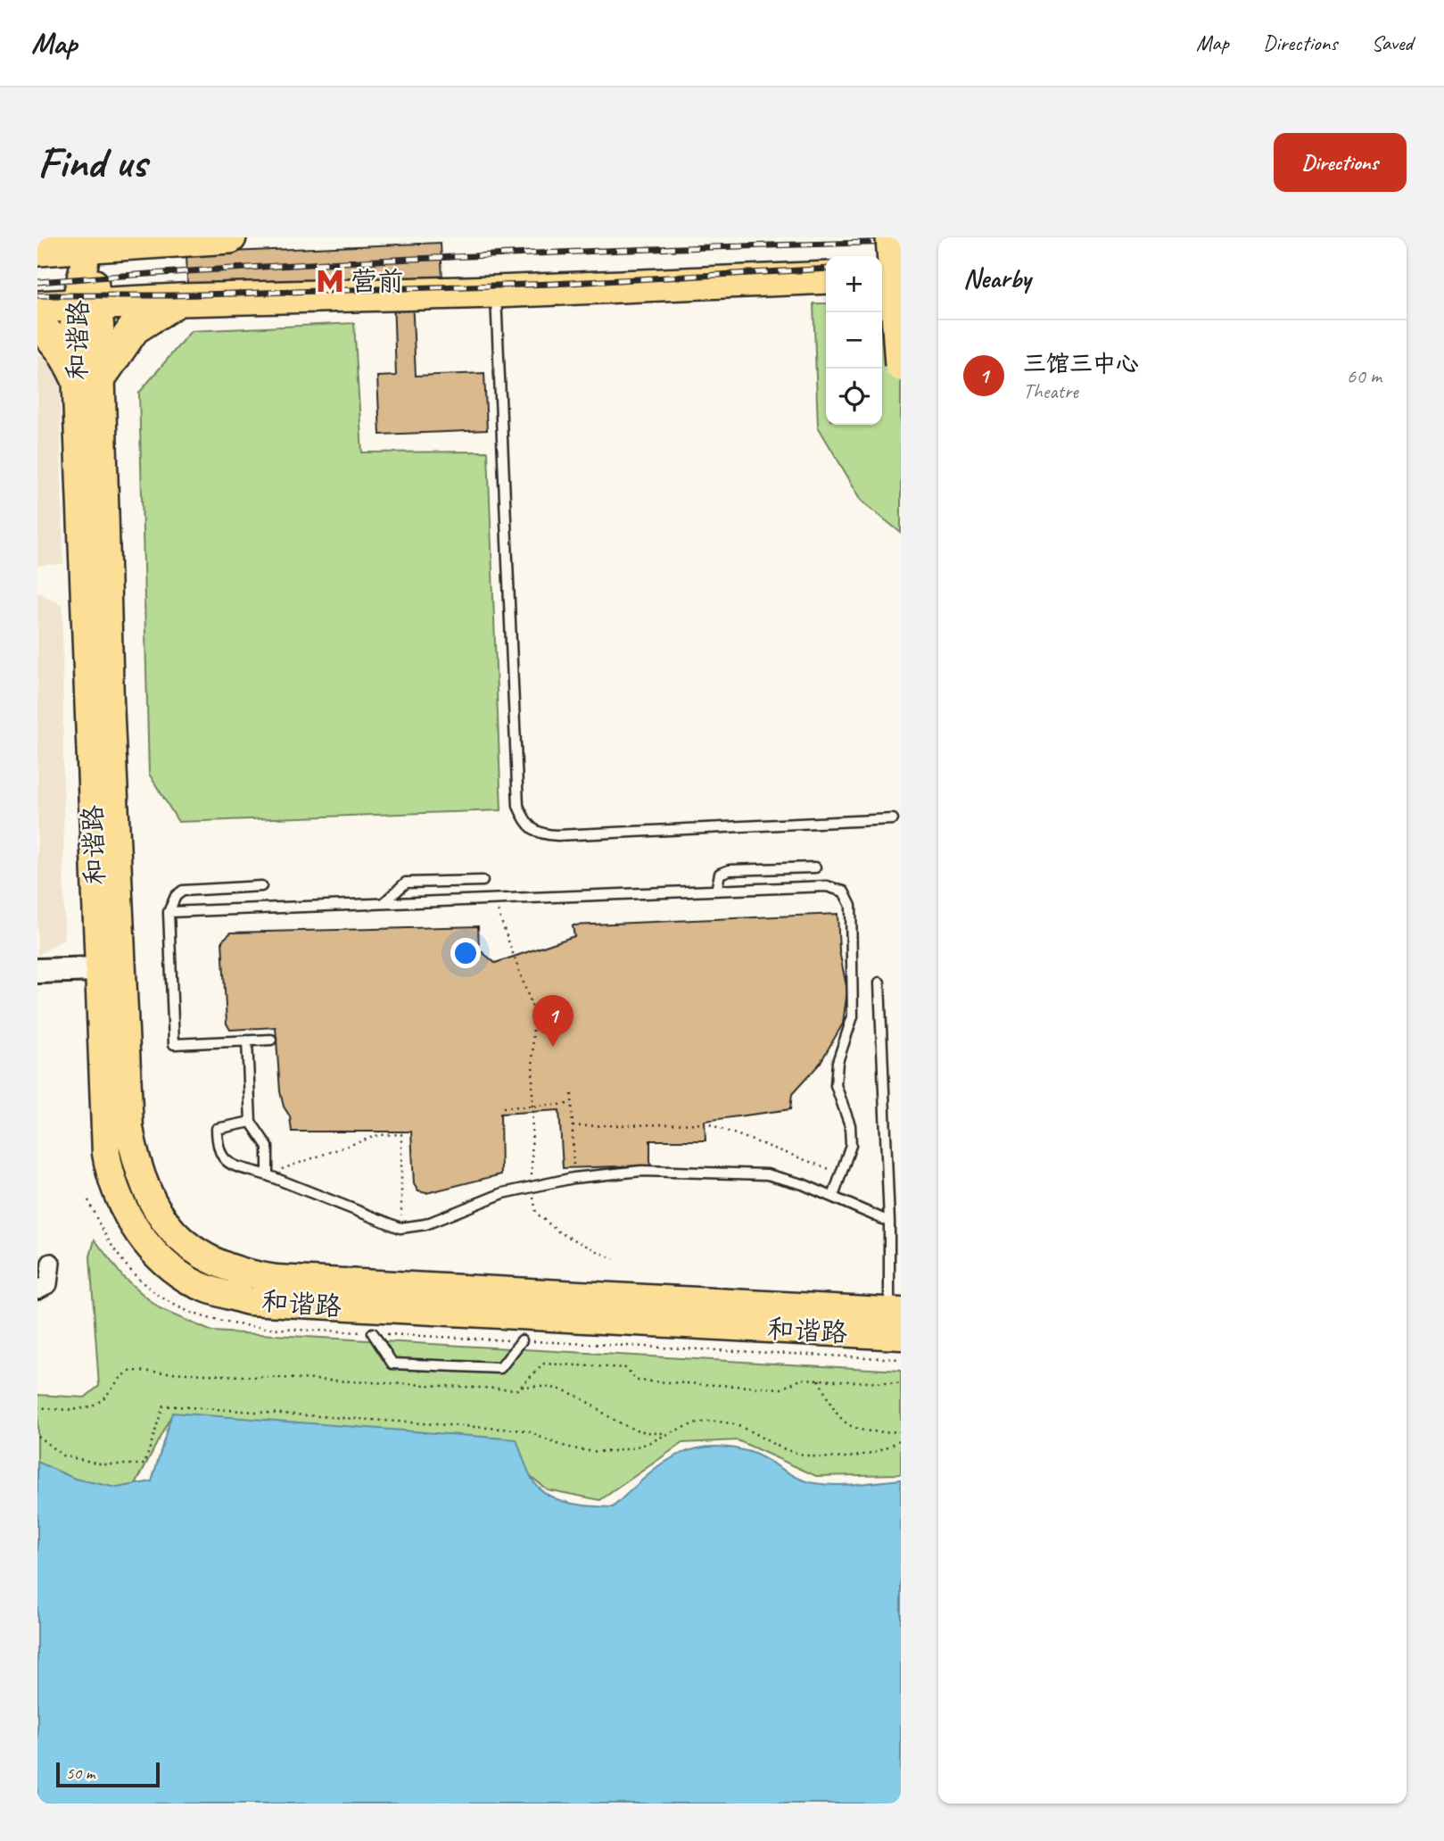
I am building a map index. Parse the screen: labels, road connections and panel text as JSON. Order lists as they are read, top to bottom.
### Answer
{
  "streets": {
    "main road": ["和谐路"]
  },
  "places": {
    "metro station": ["营前"]
  },
  "scale_bar": "50 m",
  "page": {
    "header": "Map",
    "nav": ["Map", "Directions", "Saved"],
    "buttons": "Directions",
    "title": "Find us",
    "heading": "Nearby",
    "map_buttons": ["+", "−"],
    "list": [
      {
        "mark": "1",
        "name": "三馆三中心",
        "note": "Theatre",
        "value": "60 m"
      }
    ],
    "pins": "1",
    "scale": "50 m"
  }
}
